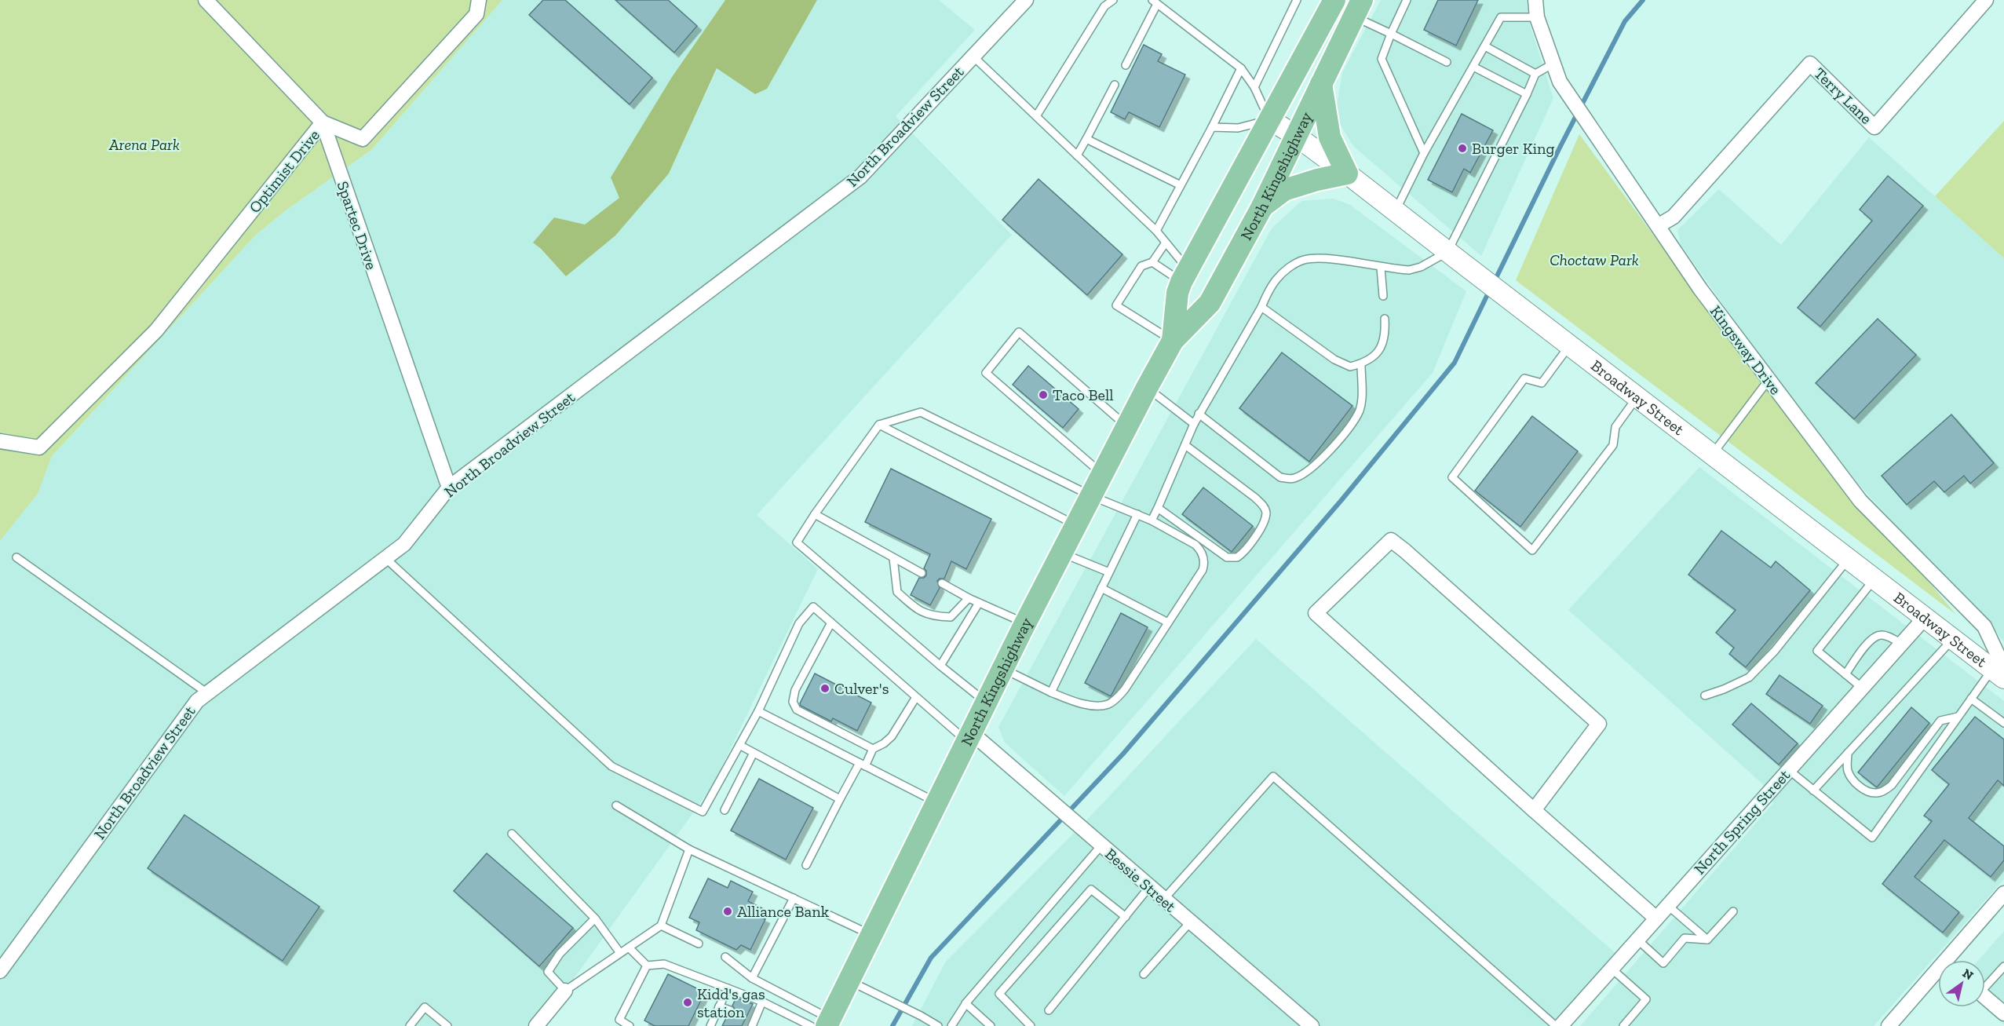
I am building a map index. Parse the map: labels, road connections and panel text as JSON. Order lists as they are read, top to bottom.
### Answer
{
  "streets": {
    "main road": ["North Kingshighway", "Broadway Street"],
    "street": [
      "Terry Lane",
      "North Broadview Street",
      "Optimist Drive",
      "Spartec Drive",
      "Kingsway Drive",
      "North Spring Street",
      "Bessie Street"
    ]
  },
  "crossings": [
    ["Terry Lane", "Kingsway Drive"],
    ["North Broadview Street", "Spartec Drive"],
    ["Optimist Drive", "Spartec Drive"],
    ["North Kingshighway", "Broadway Street"],
    ["North Kingshighway", "Bessie Street"],
    ["Kingsway Drive", "Broadway Street"],
    ["Broadway Street", "North Spring Street"]
  ],
  "parks": ["Arena Park", "Choctaw Park"],
  "places": [
    "Burger King",
    "Taco Bell",
    "Culver's",
    "Alliance Bank",
    "Kidd's gas station"
  ],
  "north": "top right"
}
